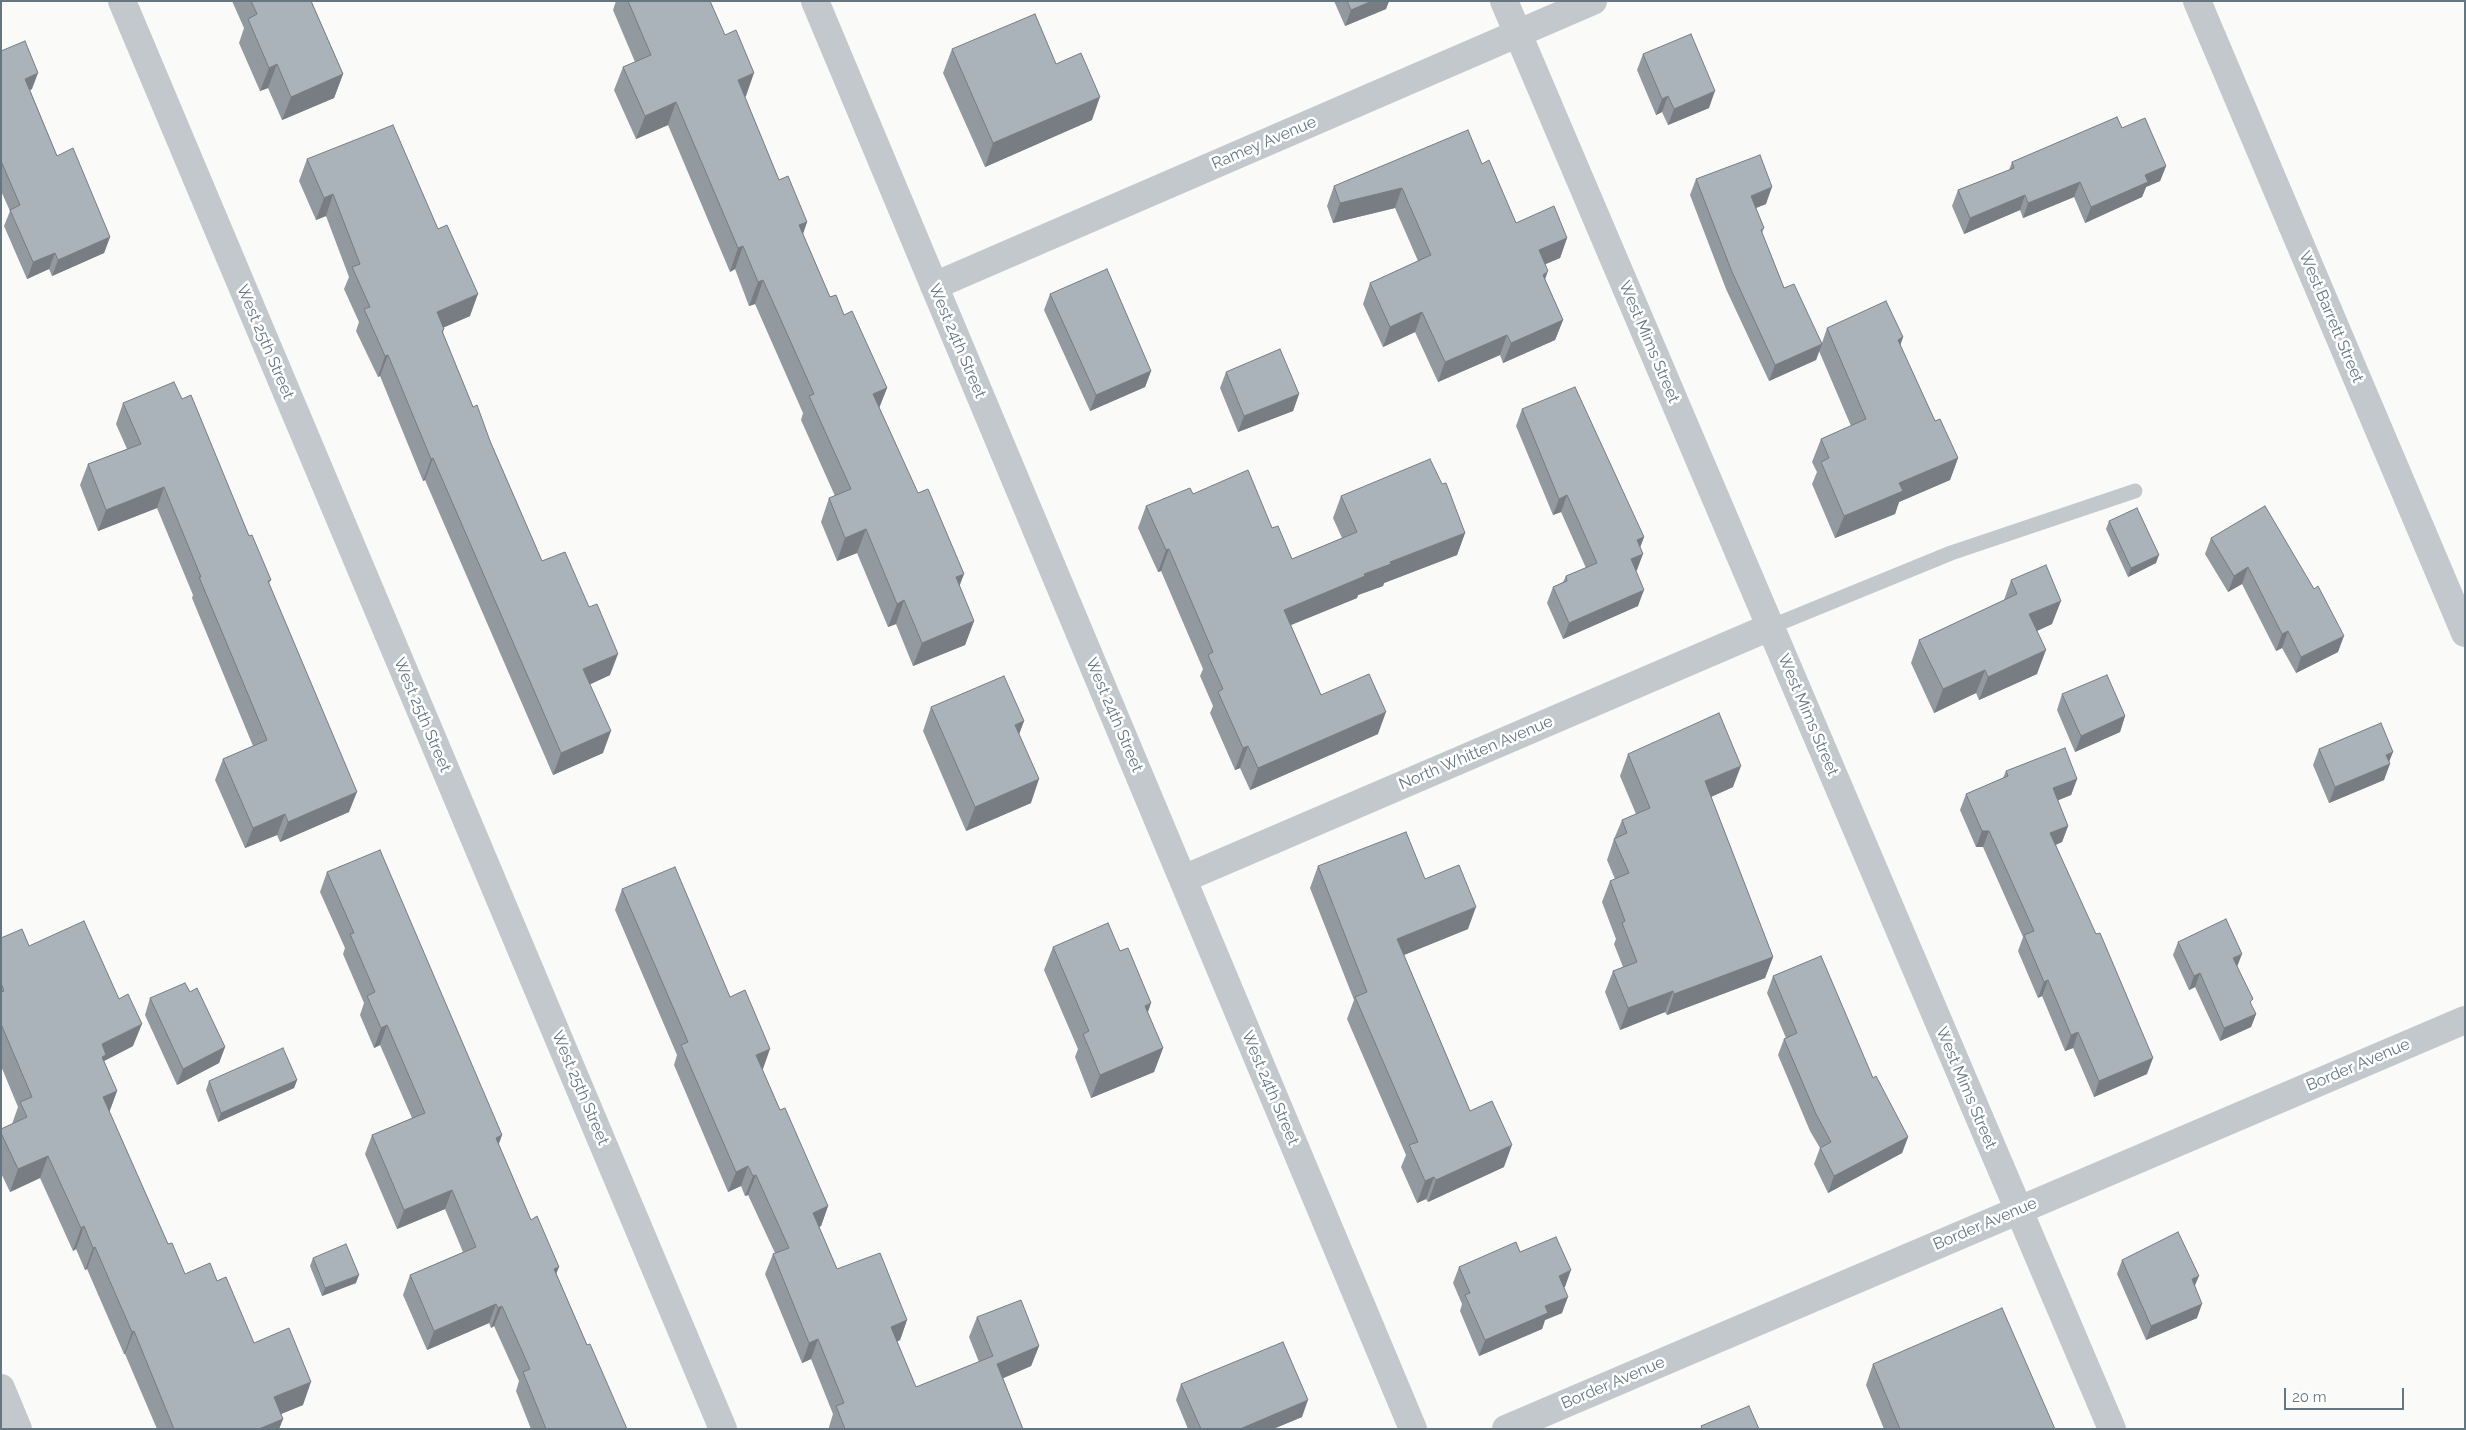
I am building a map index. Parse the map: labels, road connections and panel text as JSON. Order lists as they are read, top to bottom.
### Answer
{
  "streets": {
    "street": [
      "Ramey Avenue",
      "West Barrett Street",
      "West 24th Street",
      "West 25th Street",
      "West Mims Street",
      "North Whitten Avenue",
      "Border Avenue"
    ]
  },
  "crossings": [
    ["Ramey Avenue", "West 24th Street"],
    ["Ramey Avenue", "West Mims Street"],
    ["West 24th Street", "North Whitten Avenue"],
    ["West Mims Street", "North Whitten Avenue"],
    ["West Mims Street", "Border Avenue"]
  ],
  "scale_bar": "20 m"
}
